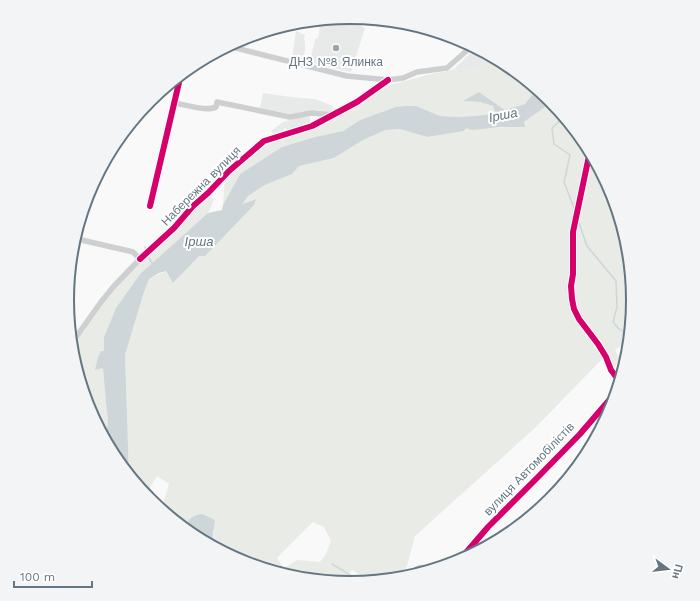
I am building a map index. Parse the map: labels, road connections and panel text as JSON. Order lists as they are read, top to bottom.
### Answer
{
  "streets": {
    "street": ["Набережна вулиця", "вулиця Автомобілістів"]
  },
  "water": ["Ірша"],
  "places": ["ДНЗ №8 Ялинка"],
  "scale_bar": "100 m",
  "north": "right"
}
